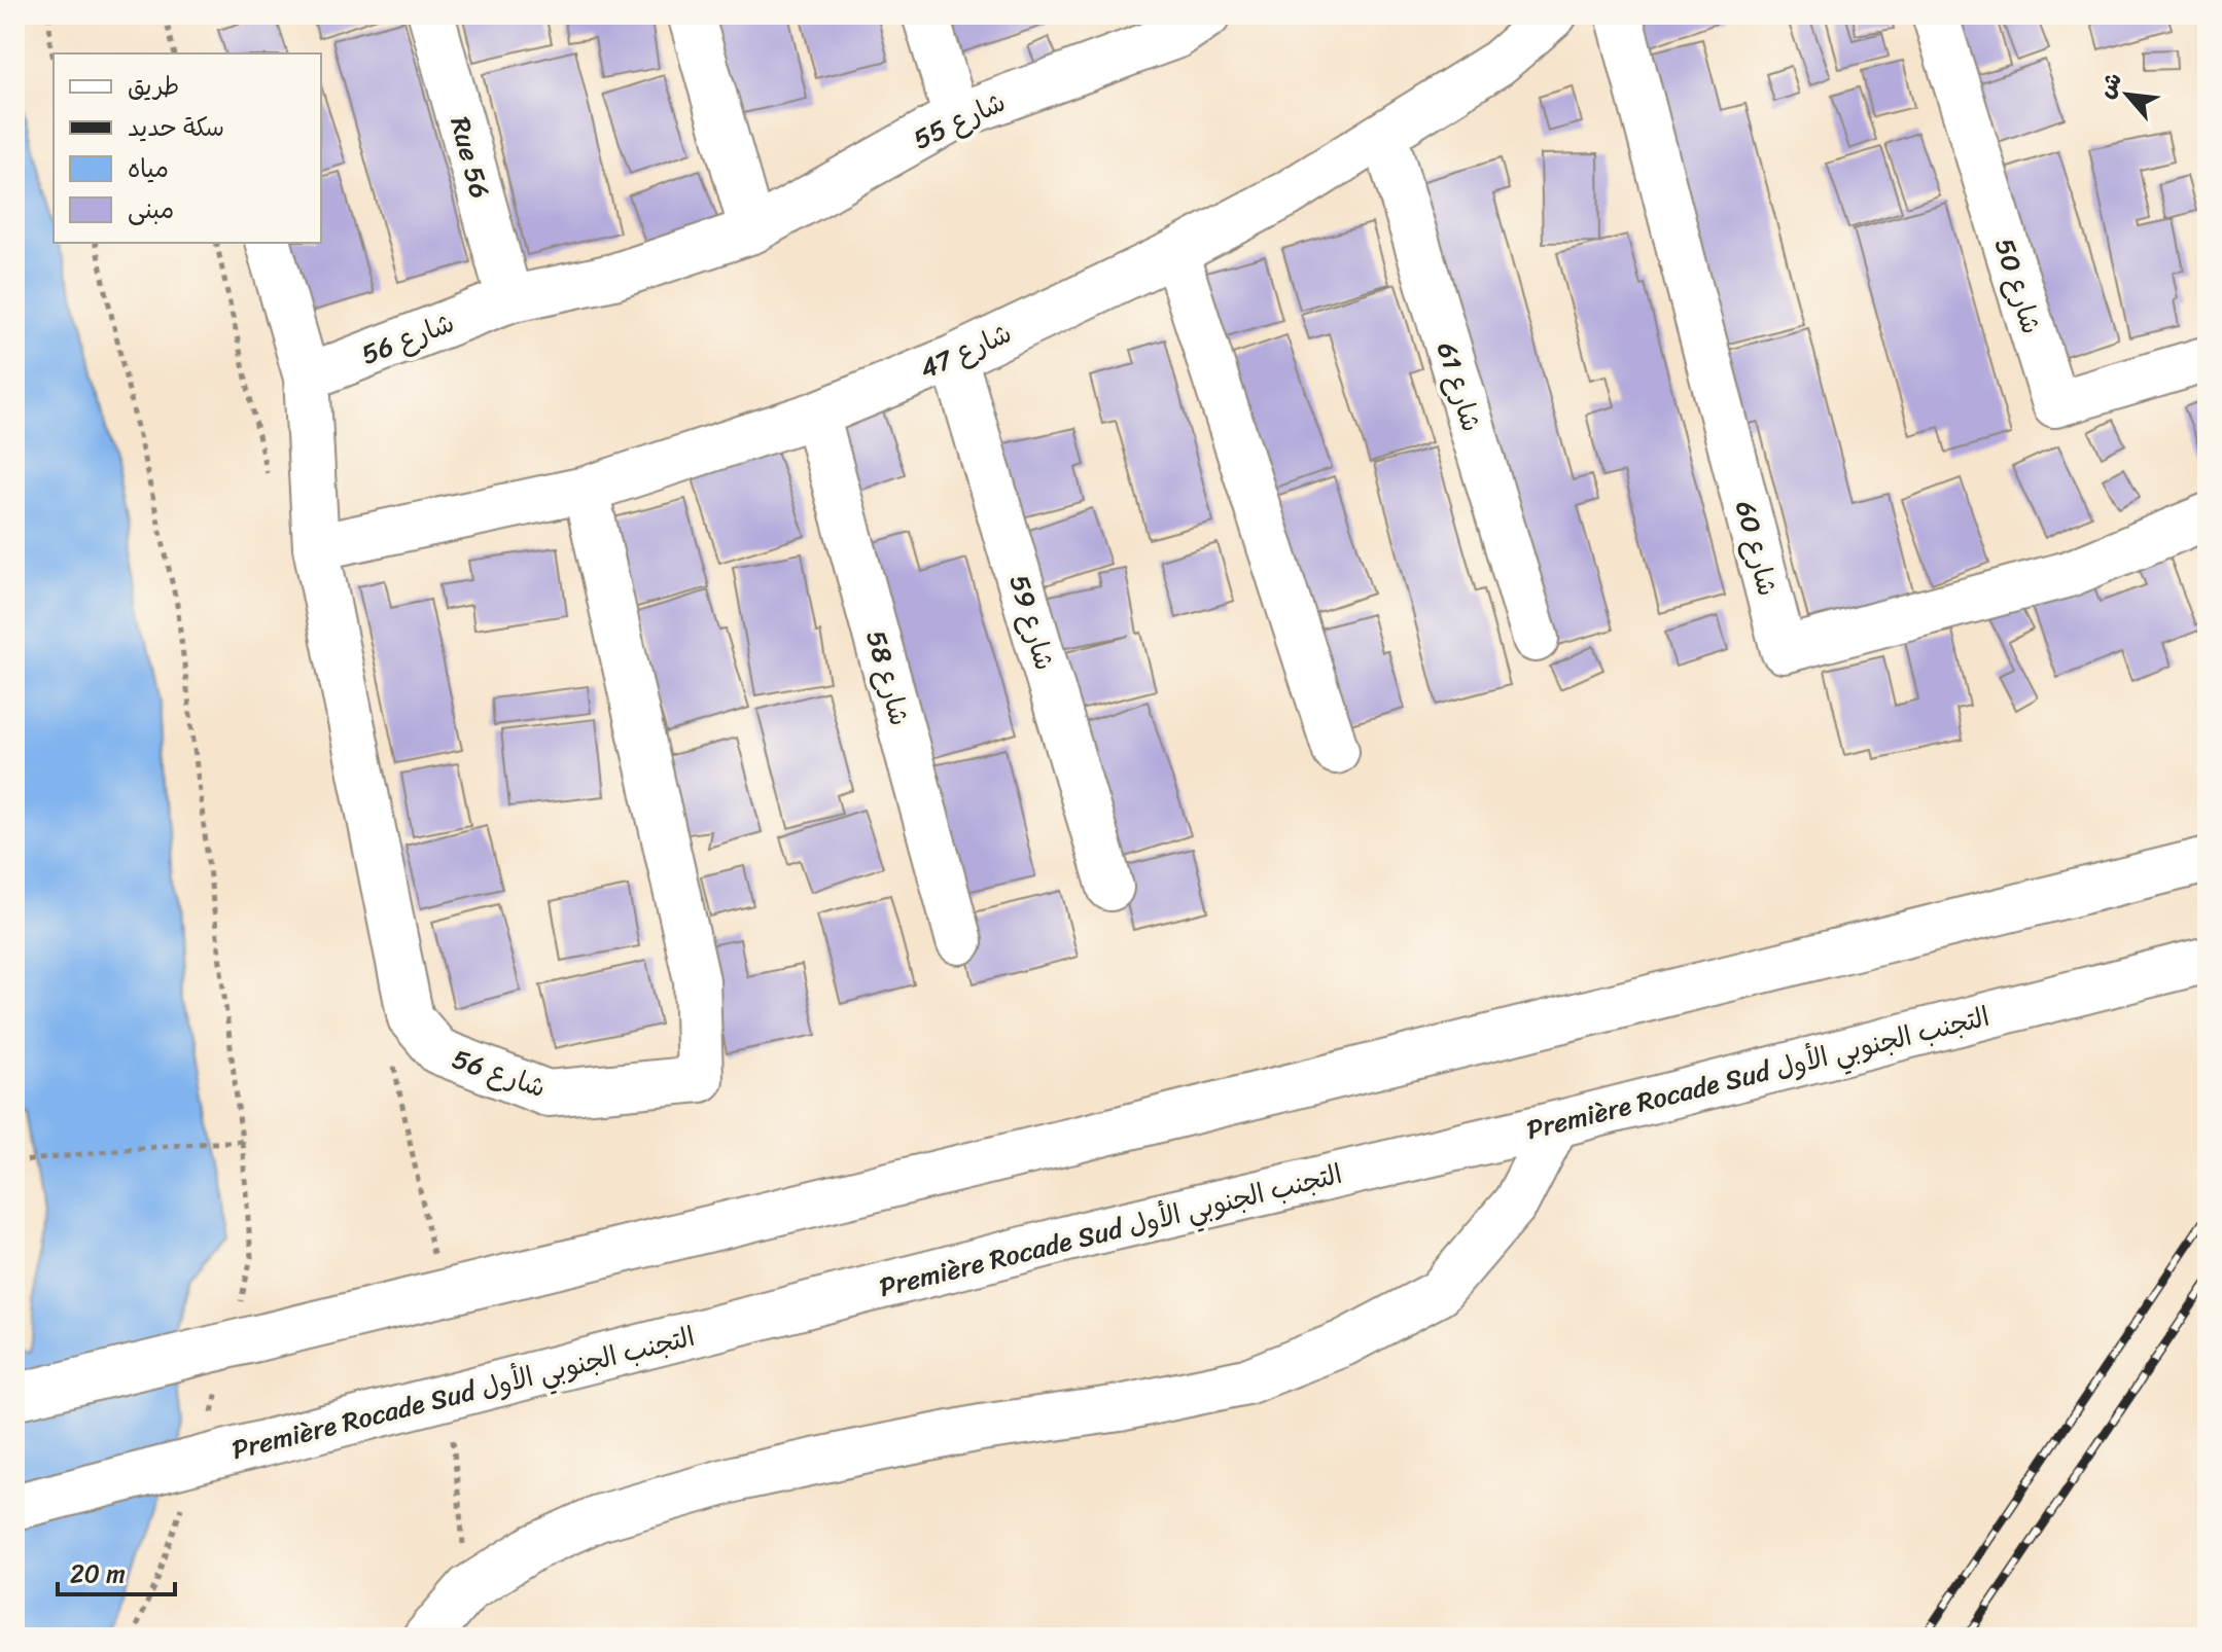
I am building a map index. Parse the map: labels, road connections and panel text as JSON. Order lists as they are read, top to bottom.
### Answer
{
  "streets": {
    "main road": [
      "شارع 55",
      "Rue 56",
      "شارع 50",
      "شارع 56",
      "شارع 47",
      "شارع 61",
      "شارع 60",
      "شارع 59",
      "شارع 58",
      "Première Rocade Sud التجنب الجنوبي الأول"
    ]
  },
  "crossings": [
    ["شارع 55", "Rue 56"],
    ["شارع 55", "شارع 56"],
    ["Rue 56", "شارع 56"],
    ["شارع 56", "شارع 47"],
    ["شارع 47", "شارع 61"],
    ["شارع 47", "شارع 59"],
    ["شارع 47", "شارع 58"]
  ],
  "legend": [
    "طريق",
    "سكة حديد",
    "مياه",
    "مبنى"
  ],
  "scale_bar": "20 m",
  "north": "top left"
}
